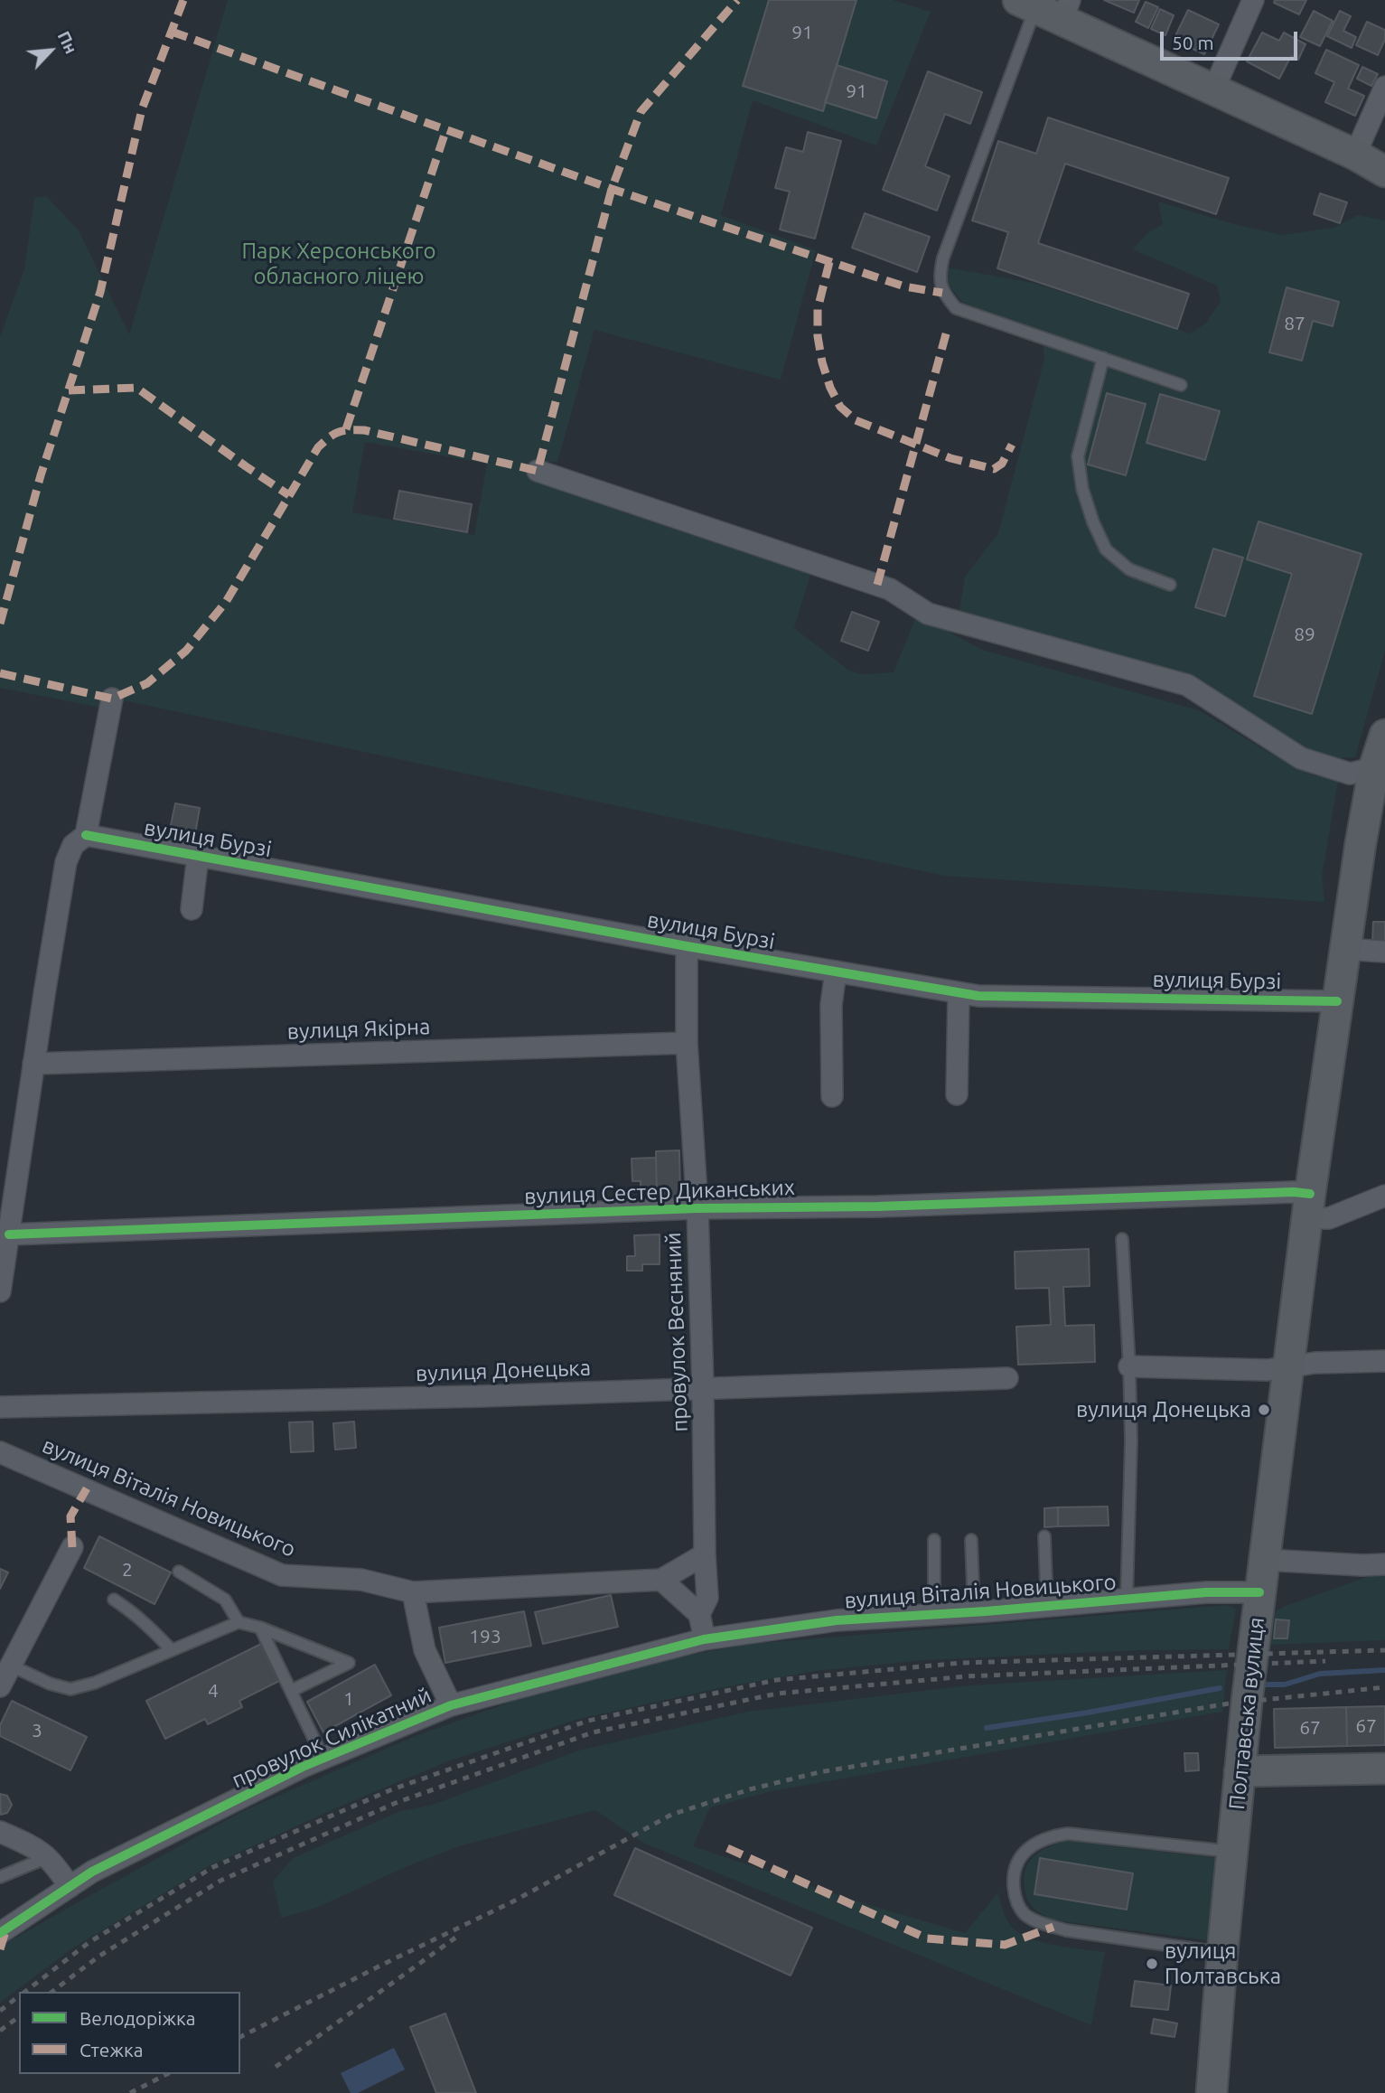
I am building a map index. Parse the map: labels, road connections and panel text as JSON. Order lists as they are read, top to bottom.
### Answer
{
  "streets": {
    "main road": ["Полтавська вулиця"],
    "street": [
      "вулиця Бурзі",
      "вулиця Якірна",
      "вулиця Сестер Диканських",
      "провулок Весняний",
      "вулиця Донецька",
      "вулиця Віталія Новицького",
      "провулок Силікатний"
    ]
  },
  "crossings": [
    ["вулиця Бурзі", "провулок Весняний"],
    ["вулиця Бурзі", "Полтавська вулиця"],
    ["вулиця Якірна", "провулок Весняний"],
    ["вулиця Сестер Диканських", "провулок Весняний"],
    ["вулиця Сестер Диканських", "Полтавська вулиця"],
    ["провулок Весняний", "вулиця Донецька"],
    ["провулок Весняний", "вулиця Віталія Новицького"],
    ["провулок Весняний", "провулок Силікатний"],
    ["вулиця Віталія Новицького", "Полтавська вулиця"],
    ["вулиця Віталія Новицького", "провулок Силікатний"]
  ],
  "parks": ["Парк Херсонського обласного ліцею"],
  "places": ["вулиця Донецька", "вулиця Полтавська"],
  "house_numbers": [
    "91",
    "91",
    "87",
    "89",
    "2",
    "193",
    "4",
    "1",
    "67",
    "67",
    "3"
  ],
  "legend": ["Велодоріжка", "Стежка"],
  "scale_bar": "50 m",
  "north": "top right"
}
